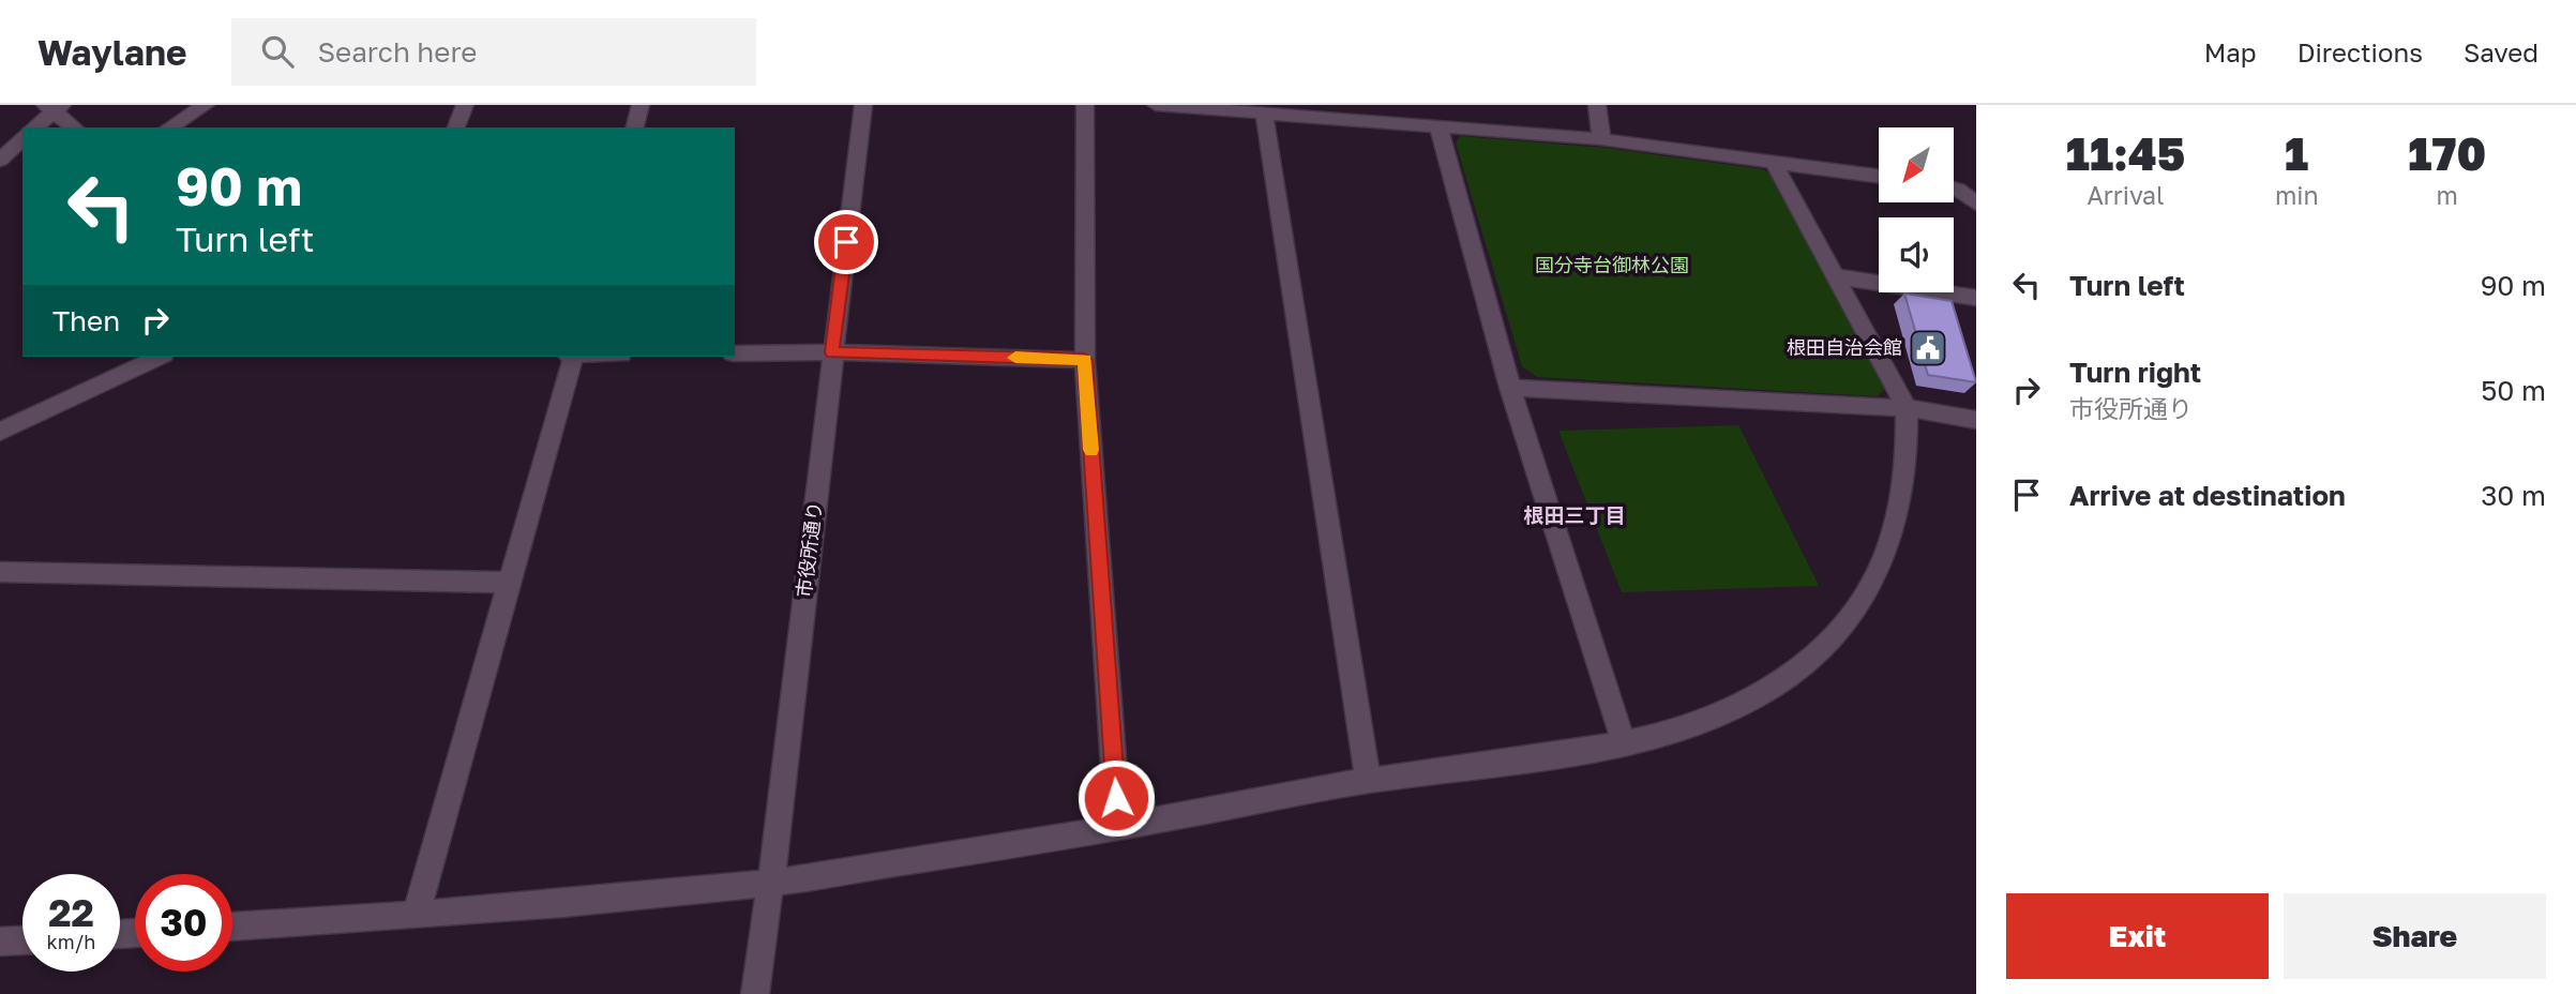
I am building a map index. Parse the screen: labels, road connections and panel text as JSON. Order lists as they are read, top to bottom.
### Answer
{
  "streets": {
    "street": ["市役所通り"]
  },
  "districts": ["根田三丁目"],
  "parks": ["国分寺台御林公園"],
  "places": {
    "public building": ["根田自治会館"]
  },
  "north": "bottom left",
  "page": {
    "header": "Waylane",
    "search": "Search here",
    "nav": ["Map", "Directions", "Saved"],
    "eta": [
      "11:45",
      "Arrival",
      "1",
      "min",
      "170",
      "m"
    ],
    "turn": ["90 m", "Turn left"],
    "list": [
      {
        "name": "Turn left",
        "value": "90 m"
      },
      {
        "name": "Turn right",
        "note": "市役所通り",
        "value": "50 m"
      },
      {
        "name": "Arrive at destination",
        "value": "30 m"
      }
    ],
    "then": "Then",
    "speed": "22 km/h",
    "limit": "30",
    "buttons": ["Exit", "Share"]
  }
}
